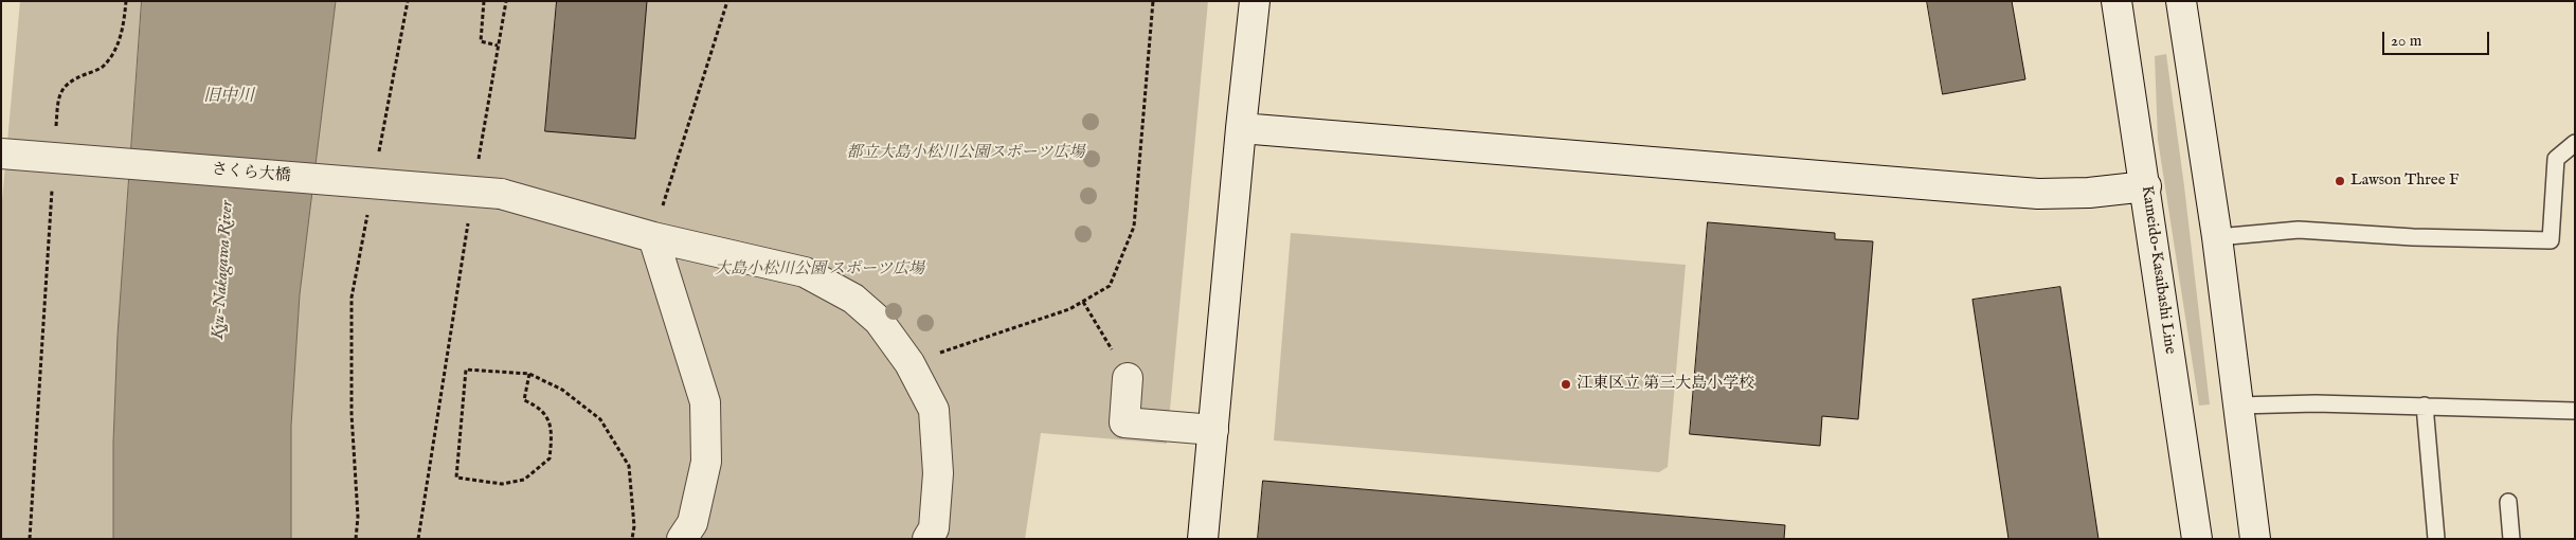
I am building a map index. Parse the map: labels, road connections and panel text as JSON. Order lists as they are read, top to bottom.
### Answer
{
  "streets": {
    "street": ["さくら大橋", "Kameido-Kasaibashi Line"]
  },
  "water": ["旧中川", "Kyu-Nakagawa River"],
  "parks": ["都立大島小松川公園スポーツ広場", "大島小松川公園 スポーツ広場"],
  "places": ["Lawson Three F", "江東区立 第三大島小学校"],
  "scale_bar": "20 m"
}
